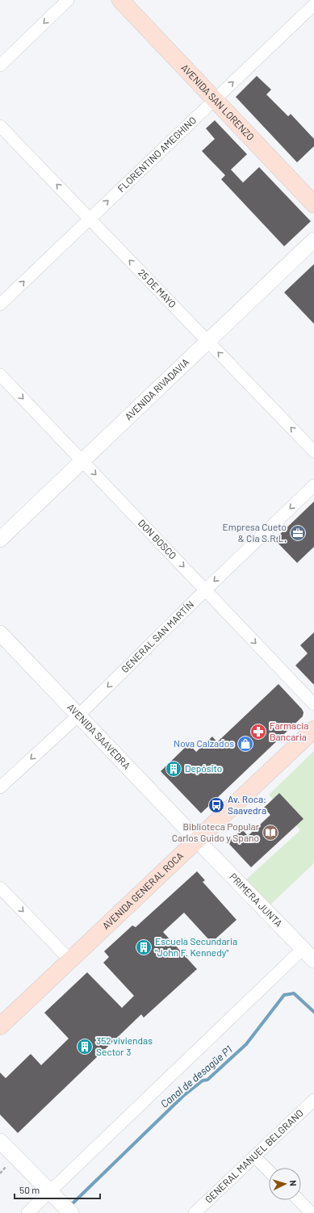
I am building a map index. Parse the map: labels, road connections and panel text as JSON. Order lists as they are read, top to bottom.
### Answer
{
  "streets": {
    "main road": ["AVENIDA SAN LORENZO", "AVENIDA GENERAL ROCA"],
    "street": [
      "FLORENTINO AMEGHINO",
      "25 DE MAYO",
      "AVENIDA RIVADAVIA",
      "DON BOSCO",
      "GENERAL SAN MARTÍN",
      "AVENIDA SAAVEDRA",
      "PRIMERA JUNTA",
      "GENERAL MANUEL BELGRANO"
    ]
  },
  "crossings": [
    ["AVENIDA SAN LORENZO", "FLORENTINO AMEGHINO"],
    ["FLORENTINO AMEGHINO", "25 DE MAYO"],
    ["25 DE MAYO", "AVENIDA RIVADAVIA"],
    ["AVENIDA RIVADAVIA", "DON BOSCO"],
    ["DON BOSCO", "GENERAL SAN MARTÍN"],
    ["GENERAL SAN MARTÍN", "AVENIDA SAAVEDRA"],
    ["AVENIDA SAAVEDRA", "AVENIDA GENERAL ROCA"],
    ["AVENIDA SAAVEDRA", "PRIMERA JUNTA"],
    ["AVENIDA GENERAL ROCA", "PRIMERA JUNTA"]
  ],
  "one_way": [
    "FLORENTINO AMEGHINO",
    "25 DE MAYO",
    "DON BOSCO",
    "GENERAL SAN MARTÍN"
  ],
  "water": ["Canal de desagüe P1"],
  "places": {
    "office": ["Empresa Cueto & Cia S.R.L."],
    "pharmacy": ["Farmacia Bancaria"],
    "shop": ["Nova Calzados"],
    "building": ["Depósito", "Escuela Secundaria \"John F. Kennedy\"", "352 viviendas Sector 3"],
    "bus stop": ["Av. Roca: Saavedra"],
    "library": ["Biblioteca Popular Carlos Guido y Spano"]
  },
  "scale_bar": "50 m",
  "north": "right"
}
